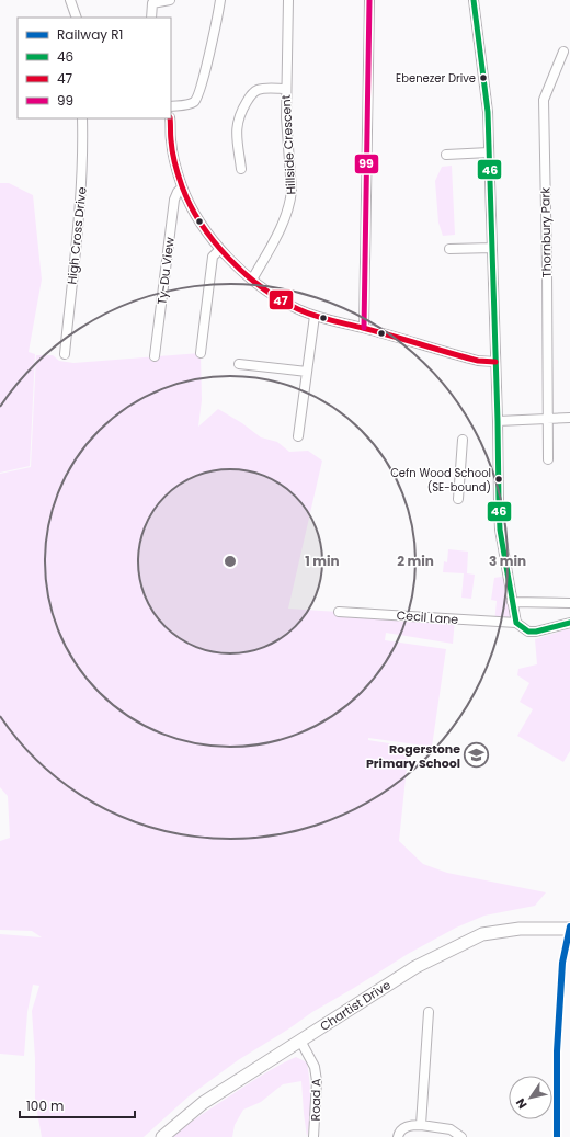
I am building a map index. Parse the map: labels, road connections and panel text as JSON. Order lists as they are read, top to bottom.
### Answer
{
  "streets": {
    "main road": ["Chartist Drive"],
    "street": [
      "Hillside Crescent",
      "Thornbury Park",
      "High Cross Drive",
      "Ty-Du View",
      "Cecil Lane",
      "Road A"
    ]
  },
  "crossings": [
    ["Chartist Drive", "Road A"]
  ],
  "places": {
    "other": ["Ebenezer Drive", "Cefn Wood School (SE-bound)"],
    "school or university": ["Rogerstone Primary School"]
  },
  "lines": [
    "transit line 46",
    "transit line 99",
    "transit line 47",
    "rail line R1"
  ],
  "legend": [
    "Railway R1",
    "46",
    "47",
    "99"
  ],
  "scale_bar": "100 m",
  "north": "bottom left",
  "rings": ["1 min", "2 min", "3 min"]
}
